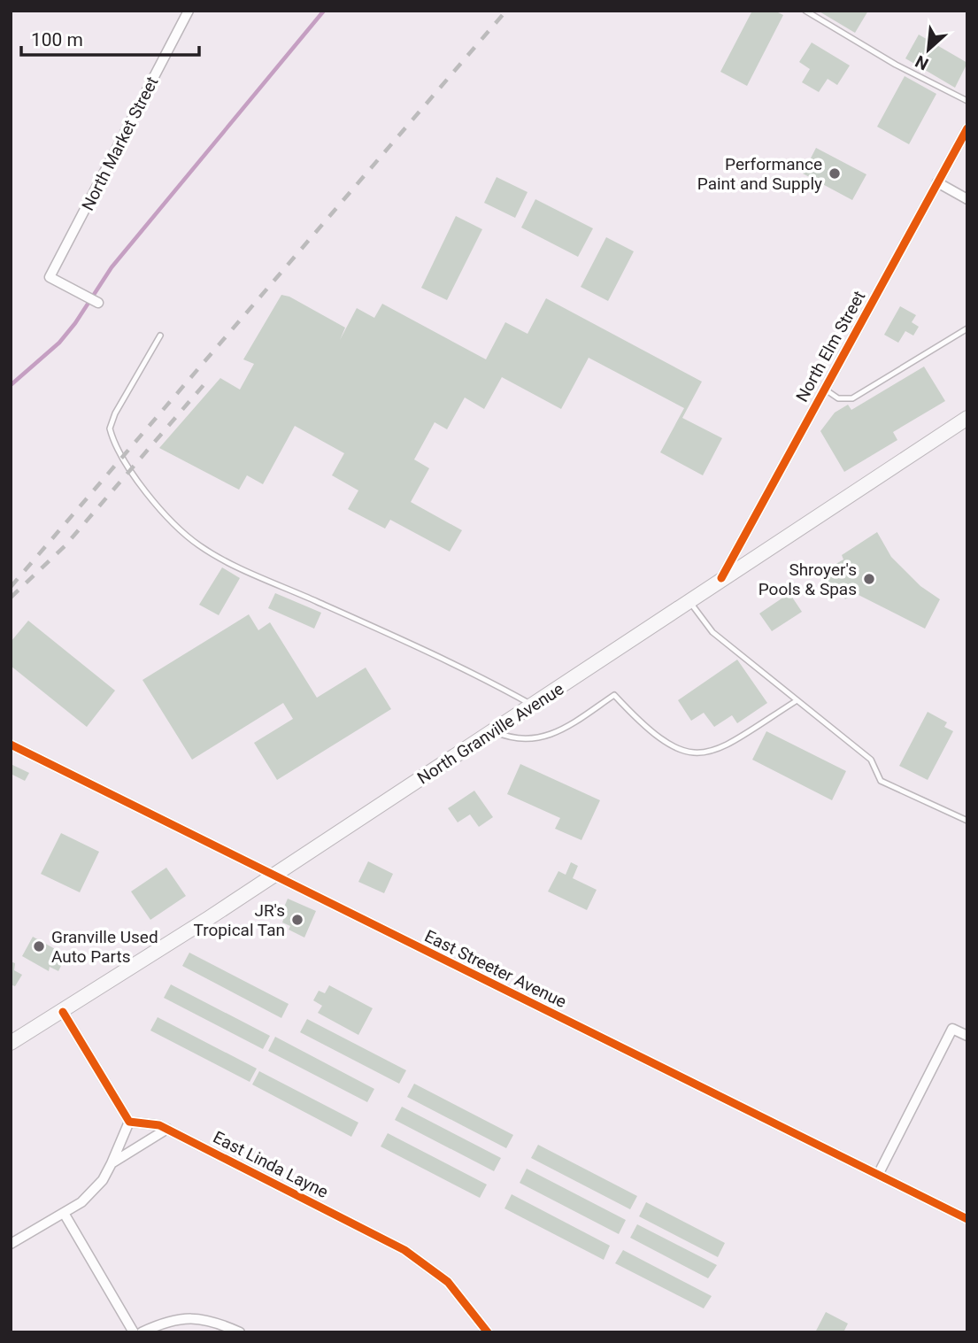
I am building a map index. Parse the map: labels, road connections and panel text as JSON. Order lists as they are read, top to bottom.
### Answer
{
  "streets": {
    "main road": ["North Granville Avenue"],
    "street": [
      "North Market Street",
      "North Elm Street",
      "East Streeter Avenue",
      "East Linda Layne"
    ]
  },
  "crossings": [
    ["North Elm Street", "North Granville Avenue"],
    ["North Granville Avenue", "East Streeter Avenue"]
  ],
  "places": [
    "Performance Paint and Supply",
    "Shroyer's Pools & Spas",
    "JR's Tropical Tan",
    "Granville Used Auto Parts"
  ],
  "scale_bar": "100 m",
  "north": "bottom left"
}
